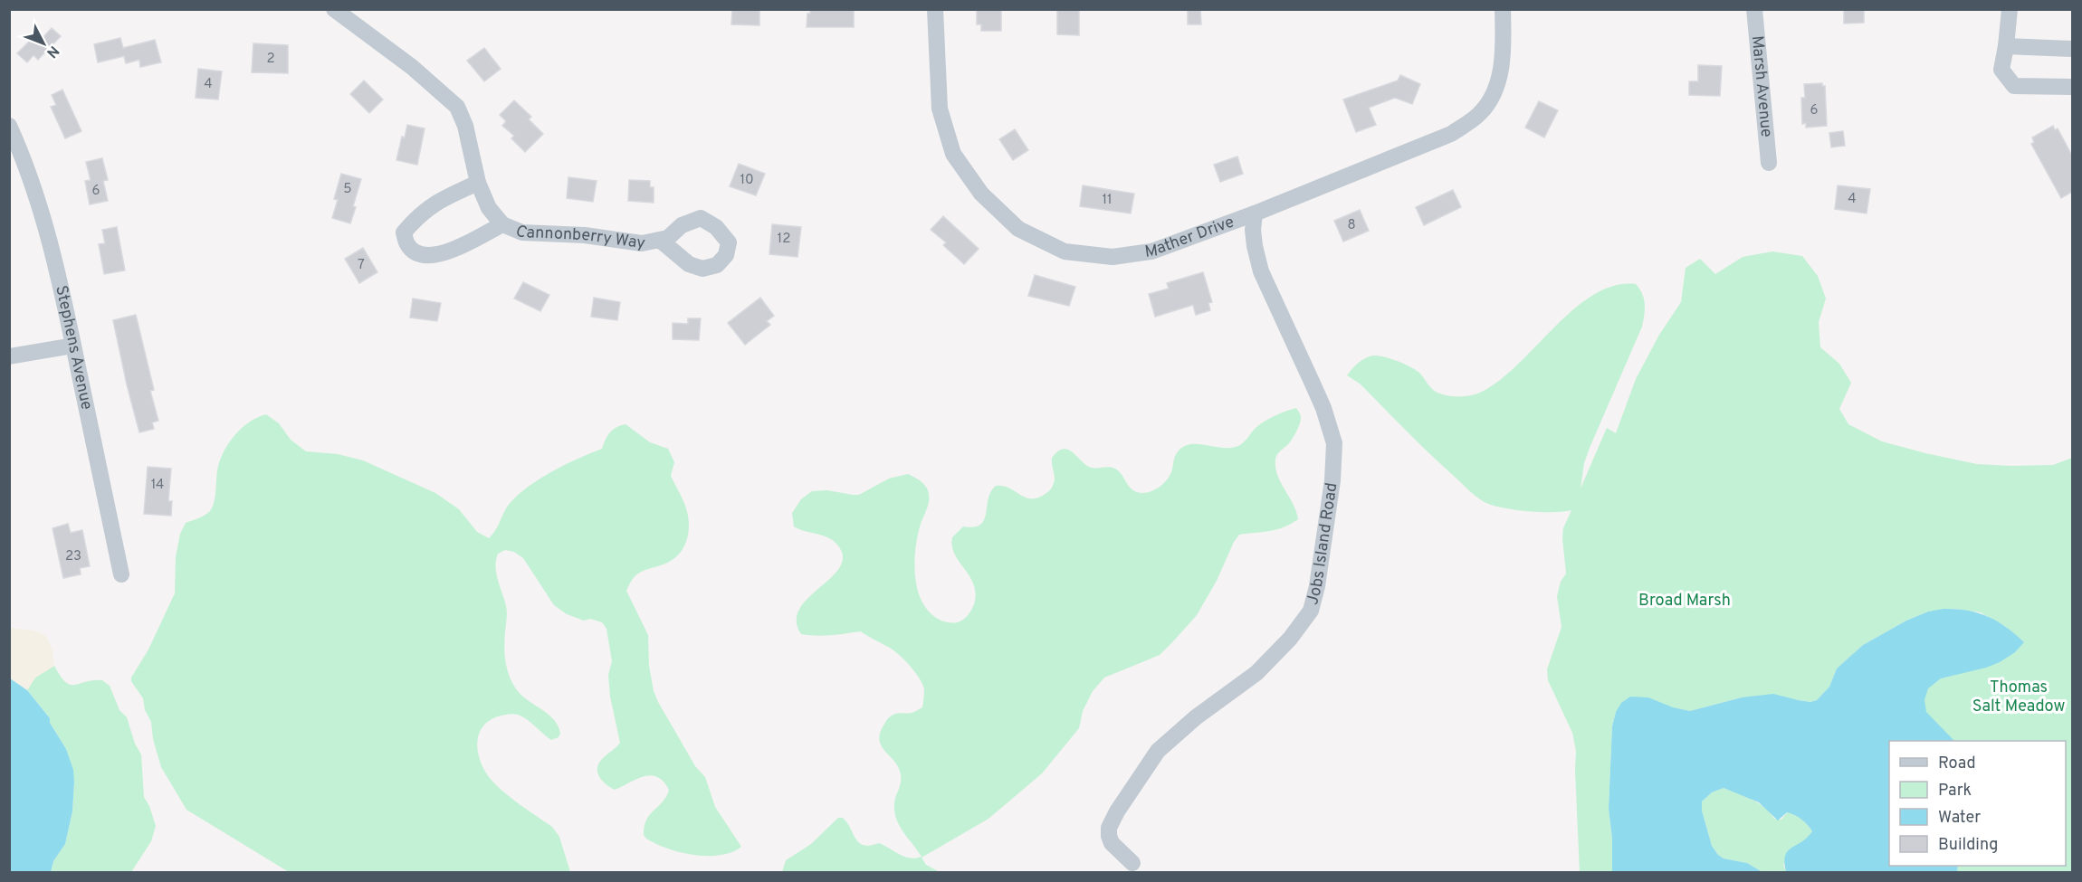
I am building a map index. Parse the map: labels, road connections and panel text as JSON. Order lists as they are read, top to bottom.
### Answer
{
  "streets": {
    "street": [
      "Marsh Avenue",
      "Cannonberry Way",
      "Mather Drive",
      "Stephens Avenue",
      "Jobs Island Road"
    ]
  },
  "crossings": [
    ["Mather Drive", "Jobs Island Road"]
  ],
  "parks": ["Broad Marsh", "Thomas Salt Meadow"],
  "house_numbers": [
    "2",
    "4",
    "6",
    "10",
    "5",
    "6",
    "4",
    "11",
    "8",
    "12",
    "7",
    "14",
    "23"
  ],
  "legend": [
    "Road",
    "Park",
    "Water",
    "Building"
  ],
  "north": "bottom right"
}
